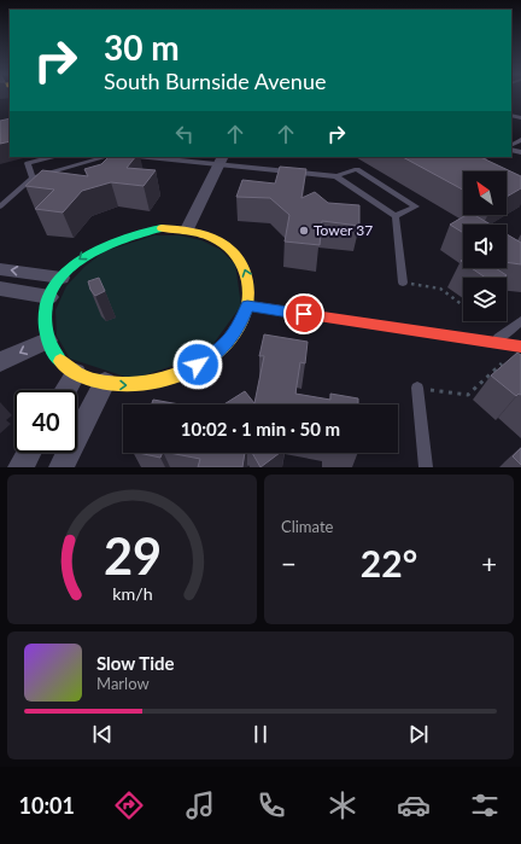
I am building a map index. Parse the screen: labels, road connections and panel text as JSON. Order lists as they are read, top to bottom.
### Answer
{
  "places": ["Tower 37"],
  "north": "top left",
  "page": {
    "turn": ["30 m", "South Burnside Avenue"],
    "limit": "40",
    "trip": "10:02 · 1 min · 50 m",
    "tile": "Climate",
    "heat": ["−", "22°", "+"],
    "song": ["Slow Tide", "Marlow"],
    "tabs": "10:01",
    "gauge": ["29", "km/h"]
  }
}
